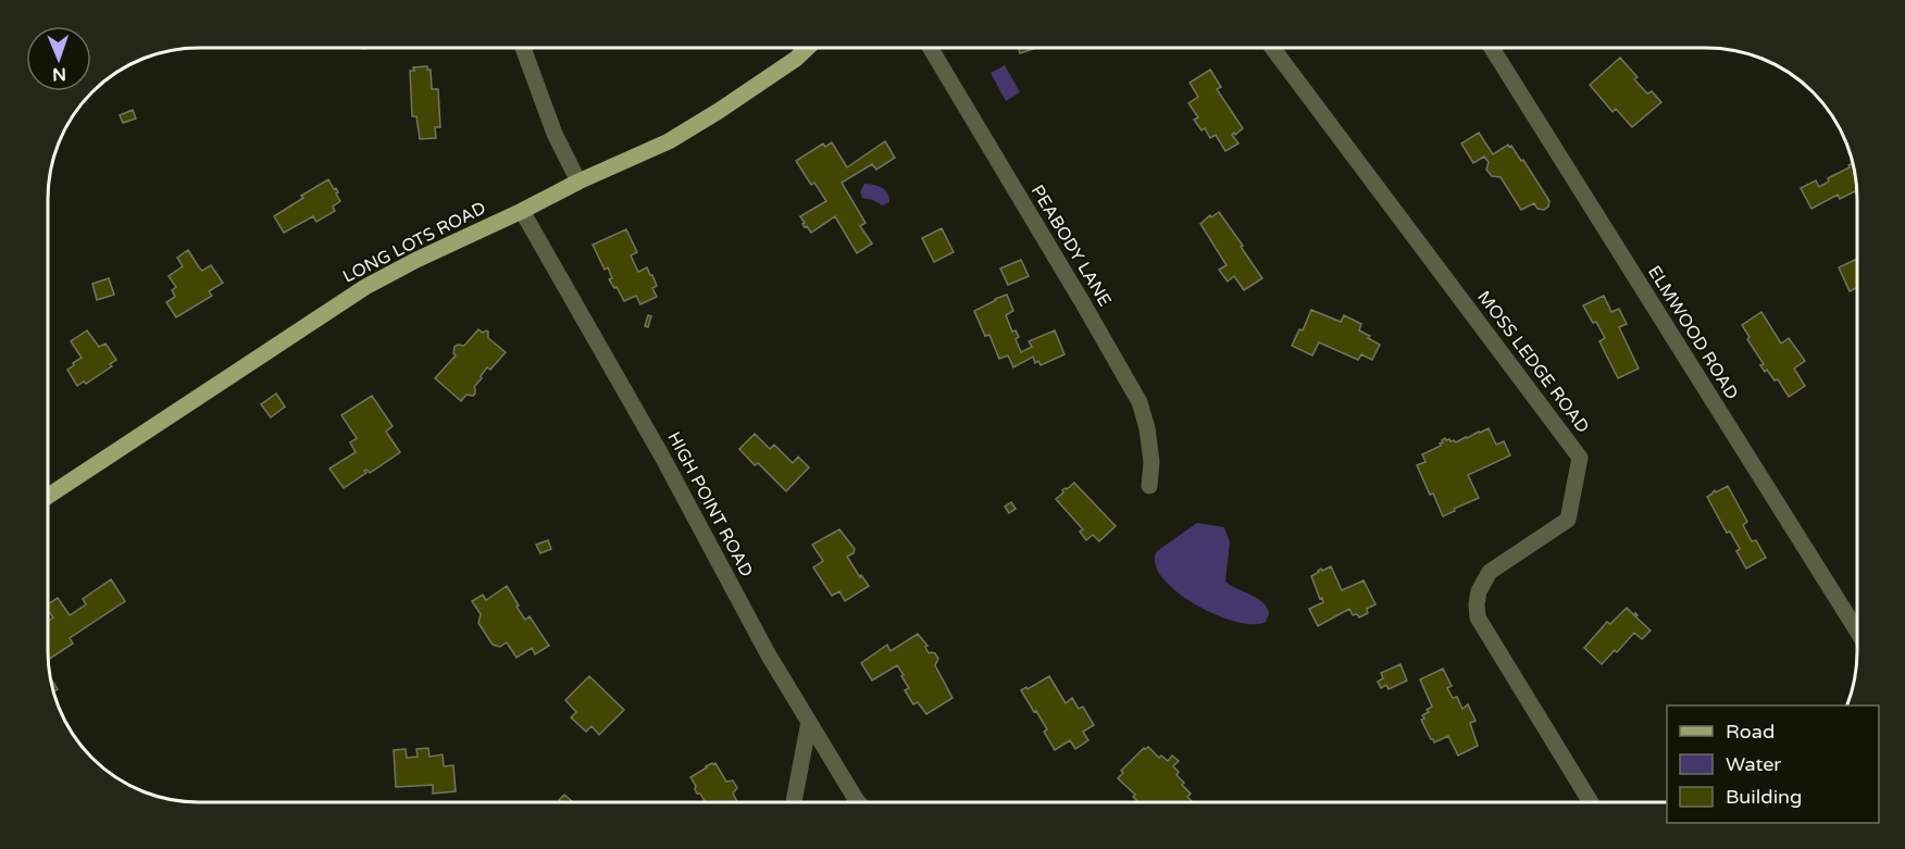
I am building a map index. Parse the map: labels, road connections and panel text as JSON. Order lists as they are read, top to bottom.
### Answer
{
  "streets": {
    "main road": ["LONG LOTS ROAD"],
    "street": [
      "PEABODY LANE",
      "ELMWOOD ROAD",
      "MOSS LEDGE ROAD",
      "HIGH POINT ROAD"
    ]
  },
  "crossings": [
    ["LONG LOTS ROAD", "HIGH POINT ROAD"]
  ],
  "legend": ["Road", "Water", "Building"],
  "north": "bottom"
}
